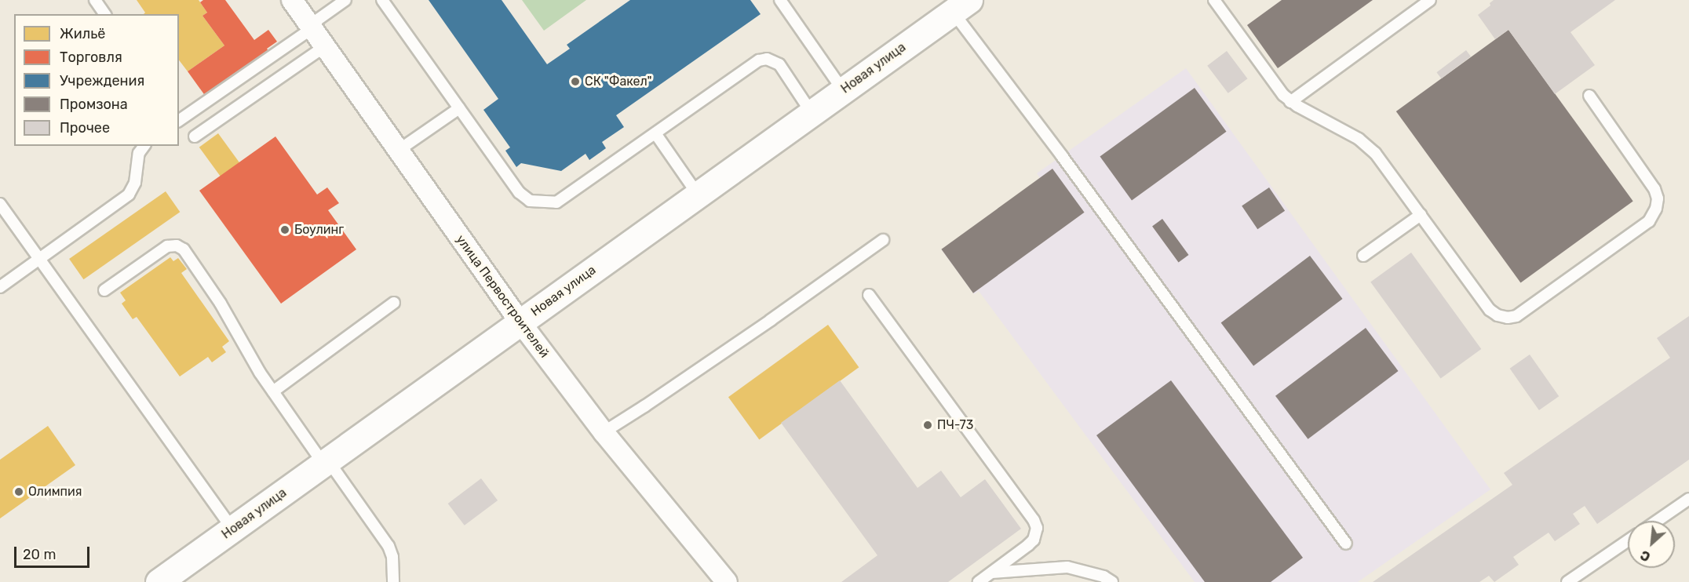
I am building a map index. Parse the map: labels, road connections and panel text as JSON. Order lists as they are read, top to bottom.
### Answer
{
  "streets": {
    "street": ["Новая улица", "улица Первостроителей"]
  },
  "crossings": [
    ["Новая улица", "улица Первостроителей"]
  ],
  "places": [
    "СК \"Факел\"",
    "Боулинг",
    "ПЧ-73",
    "Олимпия"
  ],
  "legend": [
    "Жильё",
    "Торговля",
    "Учреждения",
    "Промзона",
    "Прочее"
  ],
  "scale_bar": "20 m",
  "north": "bottom left"
}
